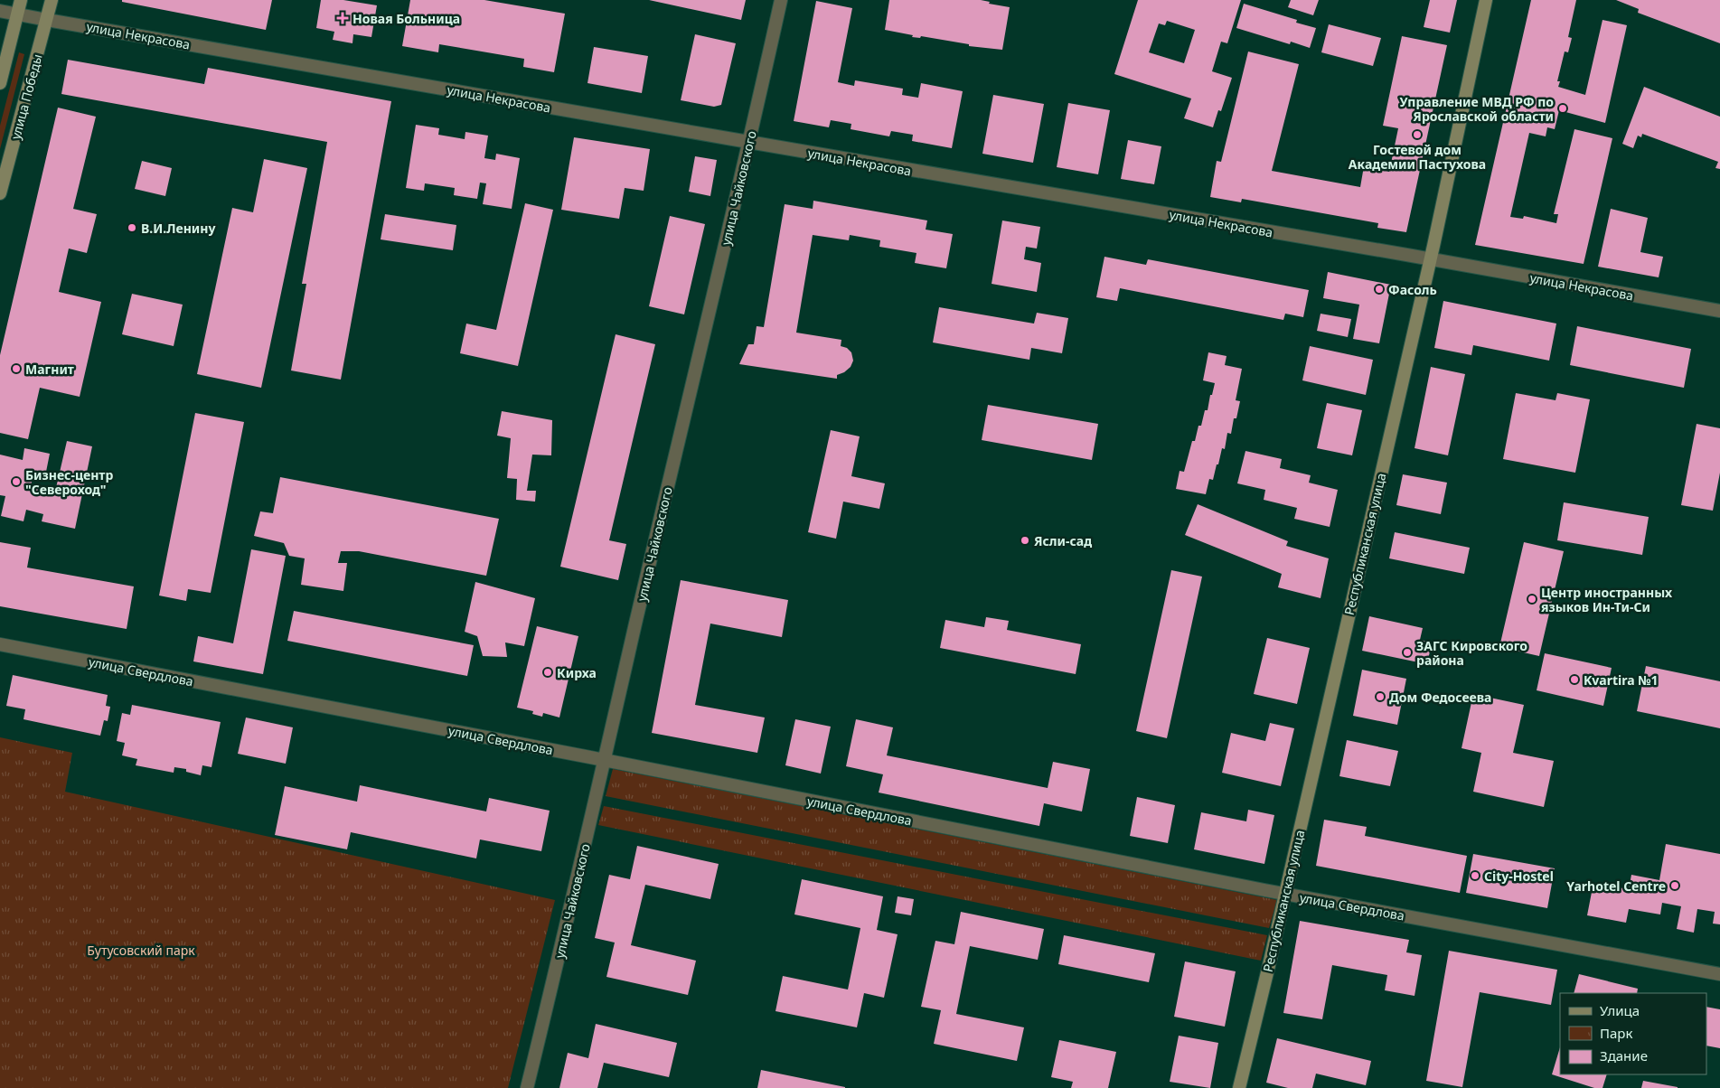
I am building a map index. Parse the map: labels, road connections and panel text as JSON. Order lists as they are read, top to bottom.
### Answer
{
  "streets": {
    "main road": ["улица Победы", "Республиканская улица"],
    "street": ["улица Некрасова", "улица Чайковского", "улица Свердлова"]
  },
  "crossings": [
    ["улица Некрасова", "улица Победы"],
    ["улица Некрасова", "улица Чайковского"],
    ["улица Некрасова", "Республиканская улица"],
    ["улица Чайковского", "улица Свердлова"],
    ["Республиканская улица", "улица Свердлова"]
  ],
  "parks": ["Бутусовский парк"],
  "places": {
    "health": ["Новая Больница"],
    "other": [
      "Управление МВД РФ по Ярославской области",
      "Гостевой дом Академии Пастухова",
      "В.И.Ленину",
      "Фасоль",
      "Магнит",
      "Бизнес-центр \"Североход\"",
      "Ясли-сад",
      "Центр иностранных языков Ин-Ти-Си",
      "ЗАГС Кировского района",
      "Кирха",
      "Kvartira №1",
      "Дом Федосеева",
      "City-Hostel",
      "Yarhotel Centre"
    ]
  },
  "legend": ["Улица", "Парк", "Здание"]
}
